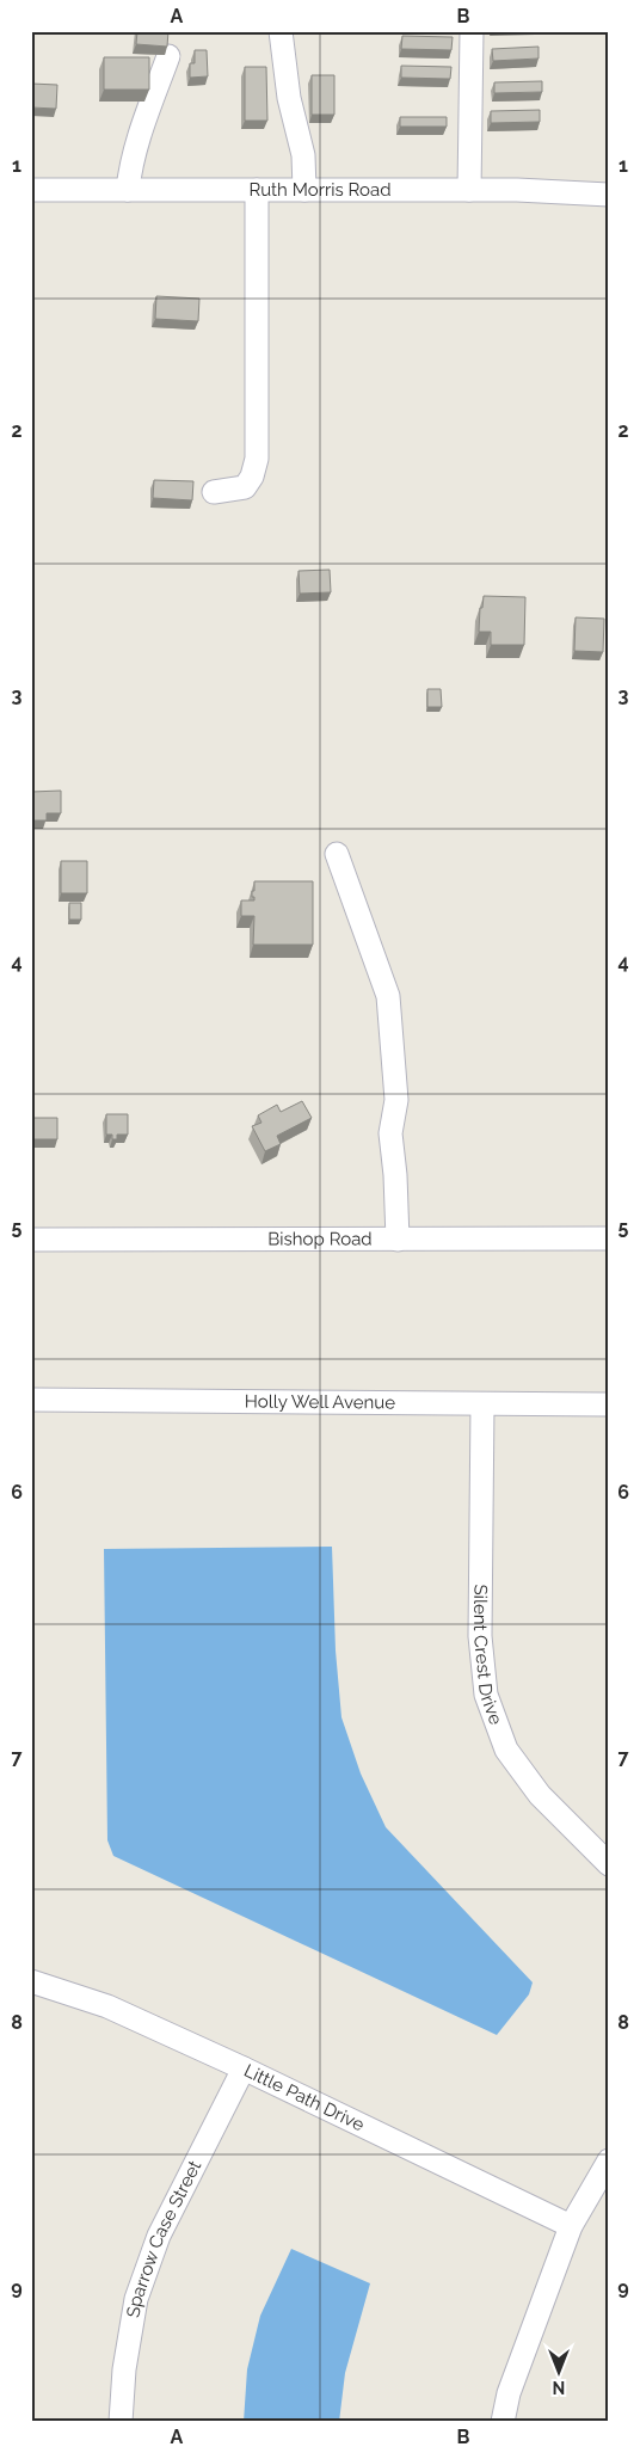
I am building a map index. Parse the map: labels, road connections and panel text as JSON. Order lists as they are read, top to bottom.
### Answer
{
  "streets": {
    "street": [
      "Ruth Morris Road",
      "Bishop Road",
      "Holly Well Avenue",
      "Silent Crest Drive",
      "Little Path Drive",
      "Sparrow Case Street"
    ]
  },
  "crossings": [
    ["Holly Well Avenue", "Silent Crest Drive"],
    ["Little Path Drive", "Sparrow Case Street"]
  ],
  "north": "bottom",
  "grid": {
    "columns": ["A", "B"],
    "rows": [
      "1",
      "2",
      "3",
      "4",
      "5",
      "6",
      "7",
      "8",
      "9"
    ]
  }
}
